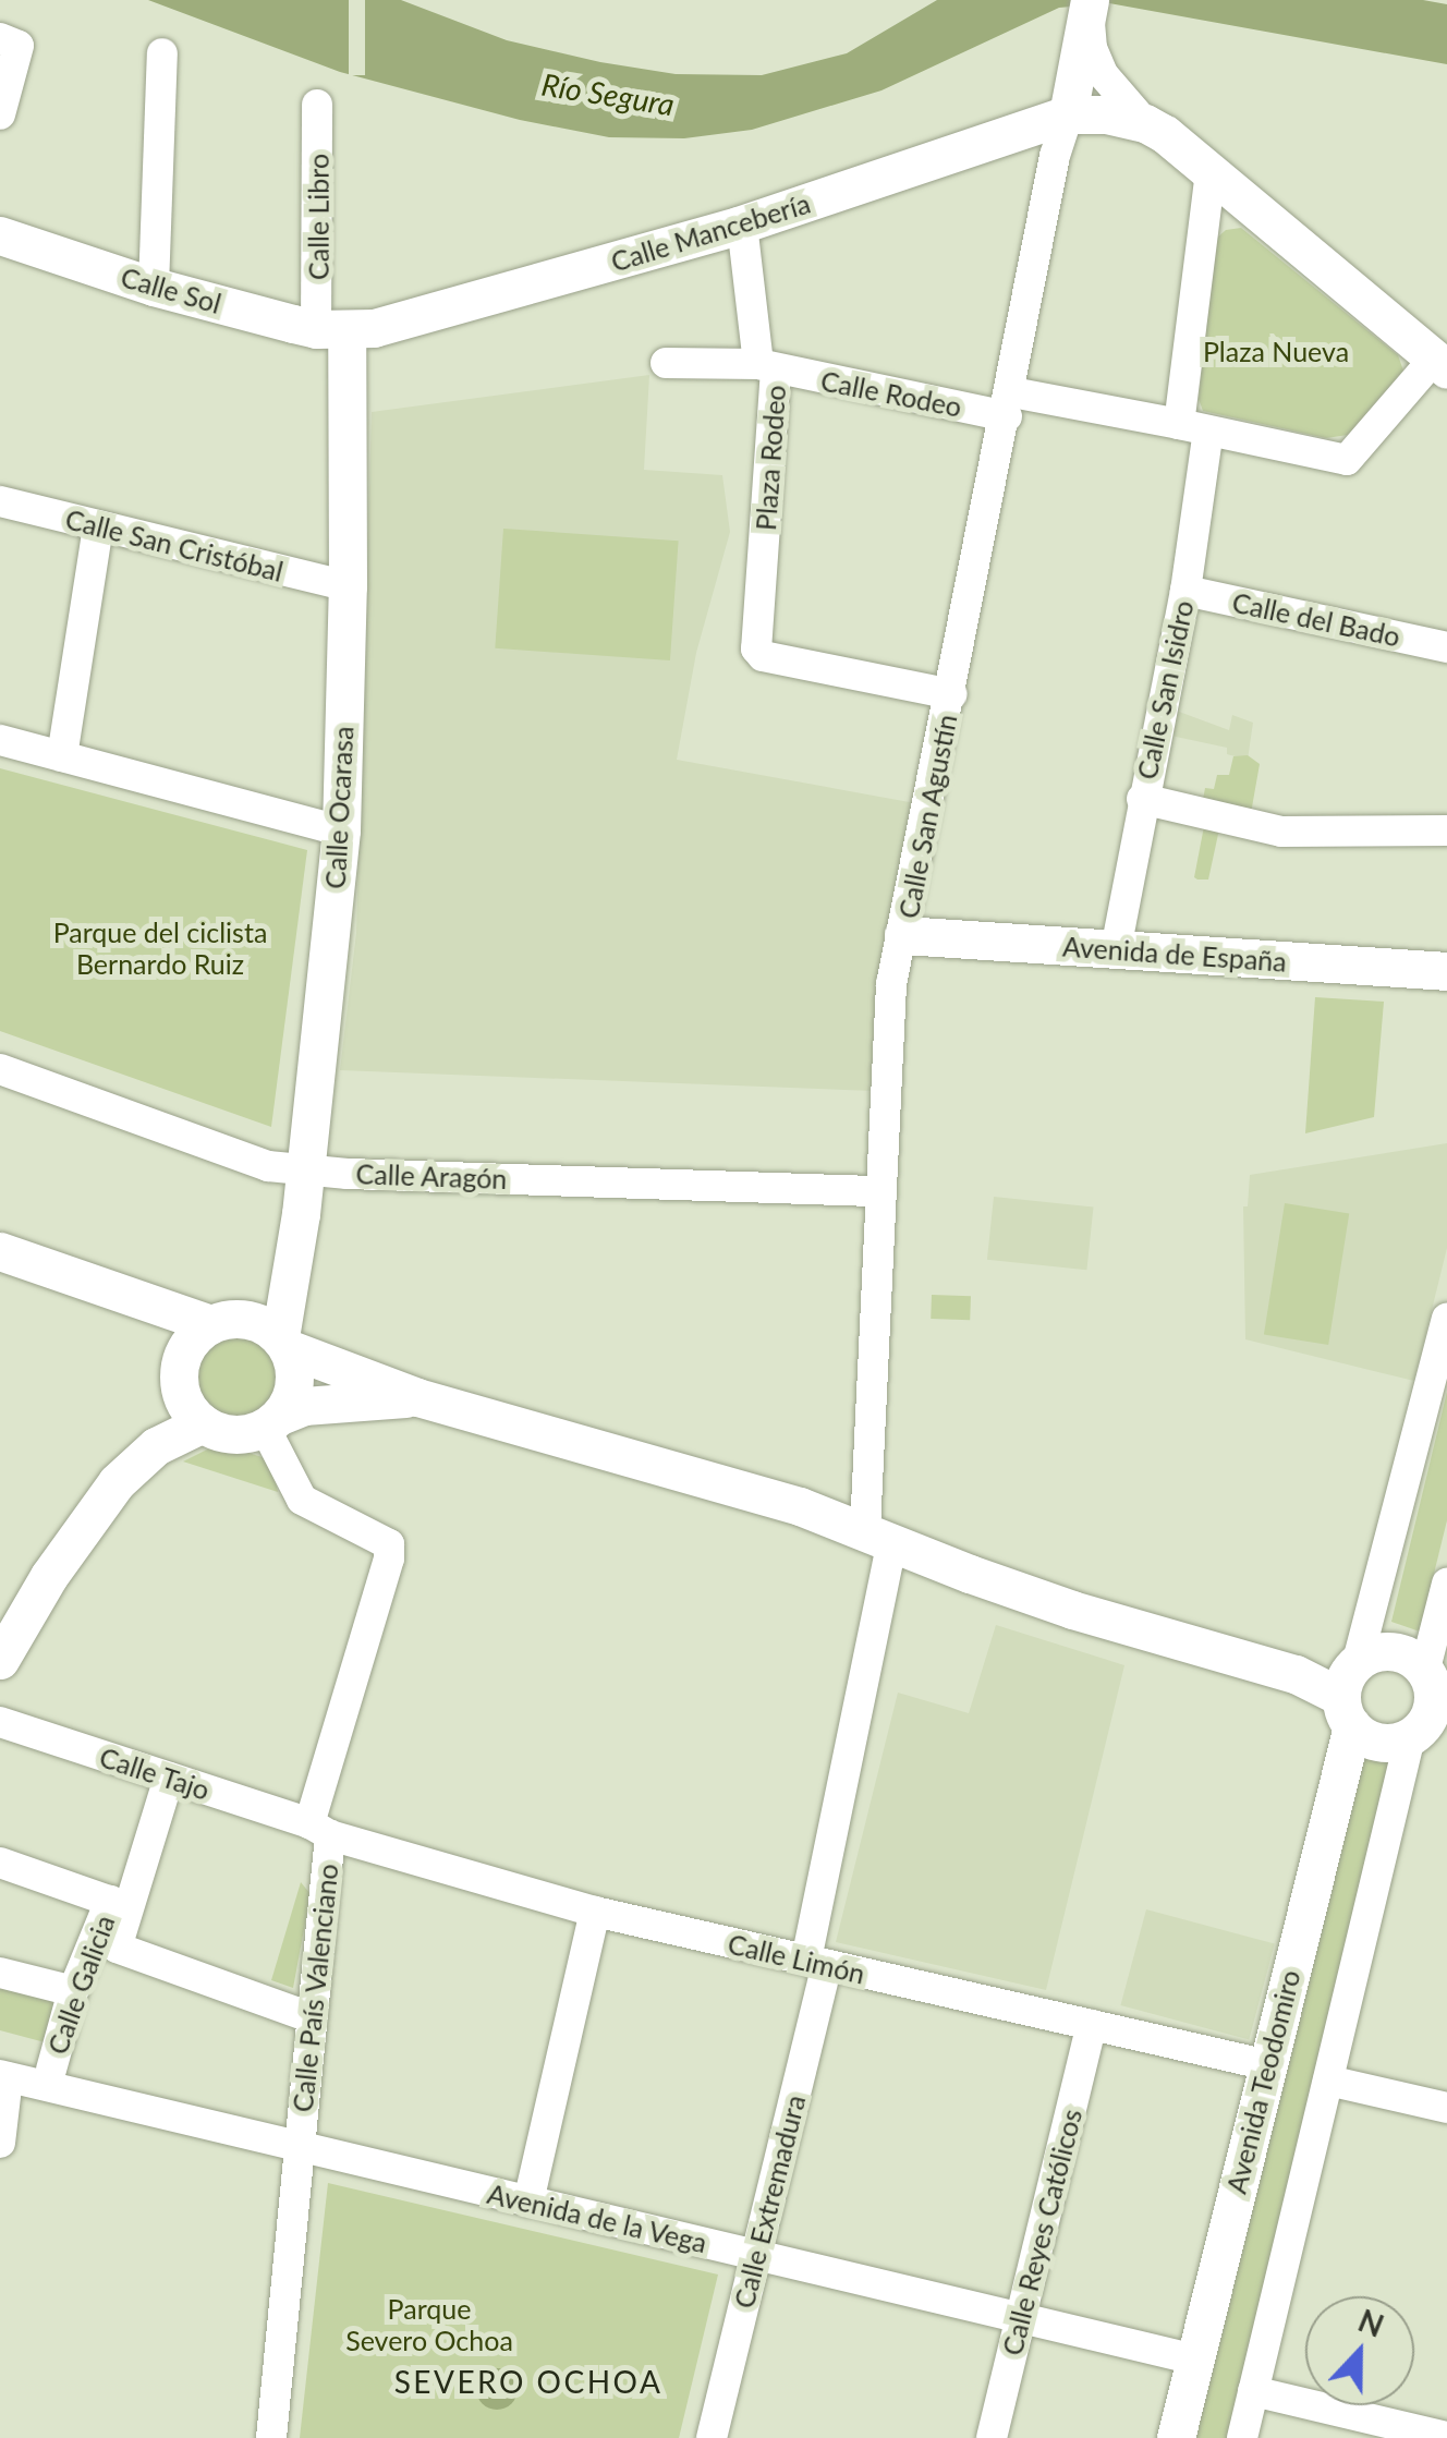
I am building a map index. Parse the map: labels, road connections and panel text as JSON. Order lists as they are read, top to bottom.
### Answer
{
  "streets": {
    "street": [
      "Calle Libro",
      "Calle Mancebería",
      "Calle Sol",
      "Calle Rodeo",
      "Plaza Rodeo",
      "Calle San Cristóbal",
      "Calle del Bado",
      "Calle San Isidro",
      "Calle Ocarasa",
      "Calle San Agustín",
      "Avenida de España",
      "Calle Aragón",
      "Calle Tajo",
      "Calle Limón",
      "Calle Galicia",
      "Calle País Valenciano",
      "Avenida Teodomiro",
      "Calle Extremadura",
      "Avenida de la Vega",
      "Calle Reyes Católicos"
    ]
  },
  "crossings": [
    ["Calle Libro", "Calle Mancebería"],
    ["Calle Libro", "Calle Sol"],
    ["Calle Libro", "Calle Ocarasa"],
    ["Calle Mancebería", "Calle Sol"],
    ["Calle Mancebería", "Calle Ocarasa"],
    ["Calle Mancebería", "Calle San Agustín"],
    ["Calle Sol", "Calle Ocarasa"],
    ["Calle Rodeo", "Plaza Rodeo"],
    ["Calle Rodeo", "Calle San Isidro"],
    ["Calle Rodeo", "Calle San Agustín"],
    ["Plaza Rodeo", "Calle San Agustín"],
    ["Calle San Cristóbal", "Calle Ocarasa"],
    ["Calle del Bado", "Calle San Isidro"],
    ["Calle San Isidro", "Avenida de España"],
    ["Calle Ocarasa", "Calle Aragón"],
    ["Calle Ocarasa", "Calle País Valenciano"],
    ["Calle San Agustín", "Avenida de España"],
    ["Calle San Agustín", "Calle Aragón"],
    ["Calle San Agustín", "Calle Extremadura"],
    ["Calle Tajo", "Calle Limón"],
    ["Calle Tajo", "Calle País Valenciano"],
    ["Calle Limón", "Calle País Valenciano"],
    ["Calle Limón", "Avenida Teodomiro"],
    ["Calle Limón", "Calle Extremadura"],
    ["Calle Limón", "Calle Reyes Católicos"],
    ["Calle País Valenciano", "Avenida de la Vega"],
    ["Avenida Teodomiro", "Avenida de la Vega"],
    ["Calle Extremadura", "Avenida de la Vega"],
    ["Avenida de la Vega", "Calle Reyes Católicos"]
  ],
  "districts": ["SEVERO OCHOA"],
  "water": ["Río Segura"],
  "parks": ["Plaza Nueva", "Parque del ciclista Bernardo Ruiz", "Parque Severo Ochoa"],
  "north": "top"
}
